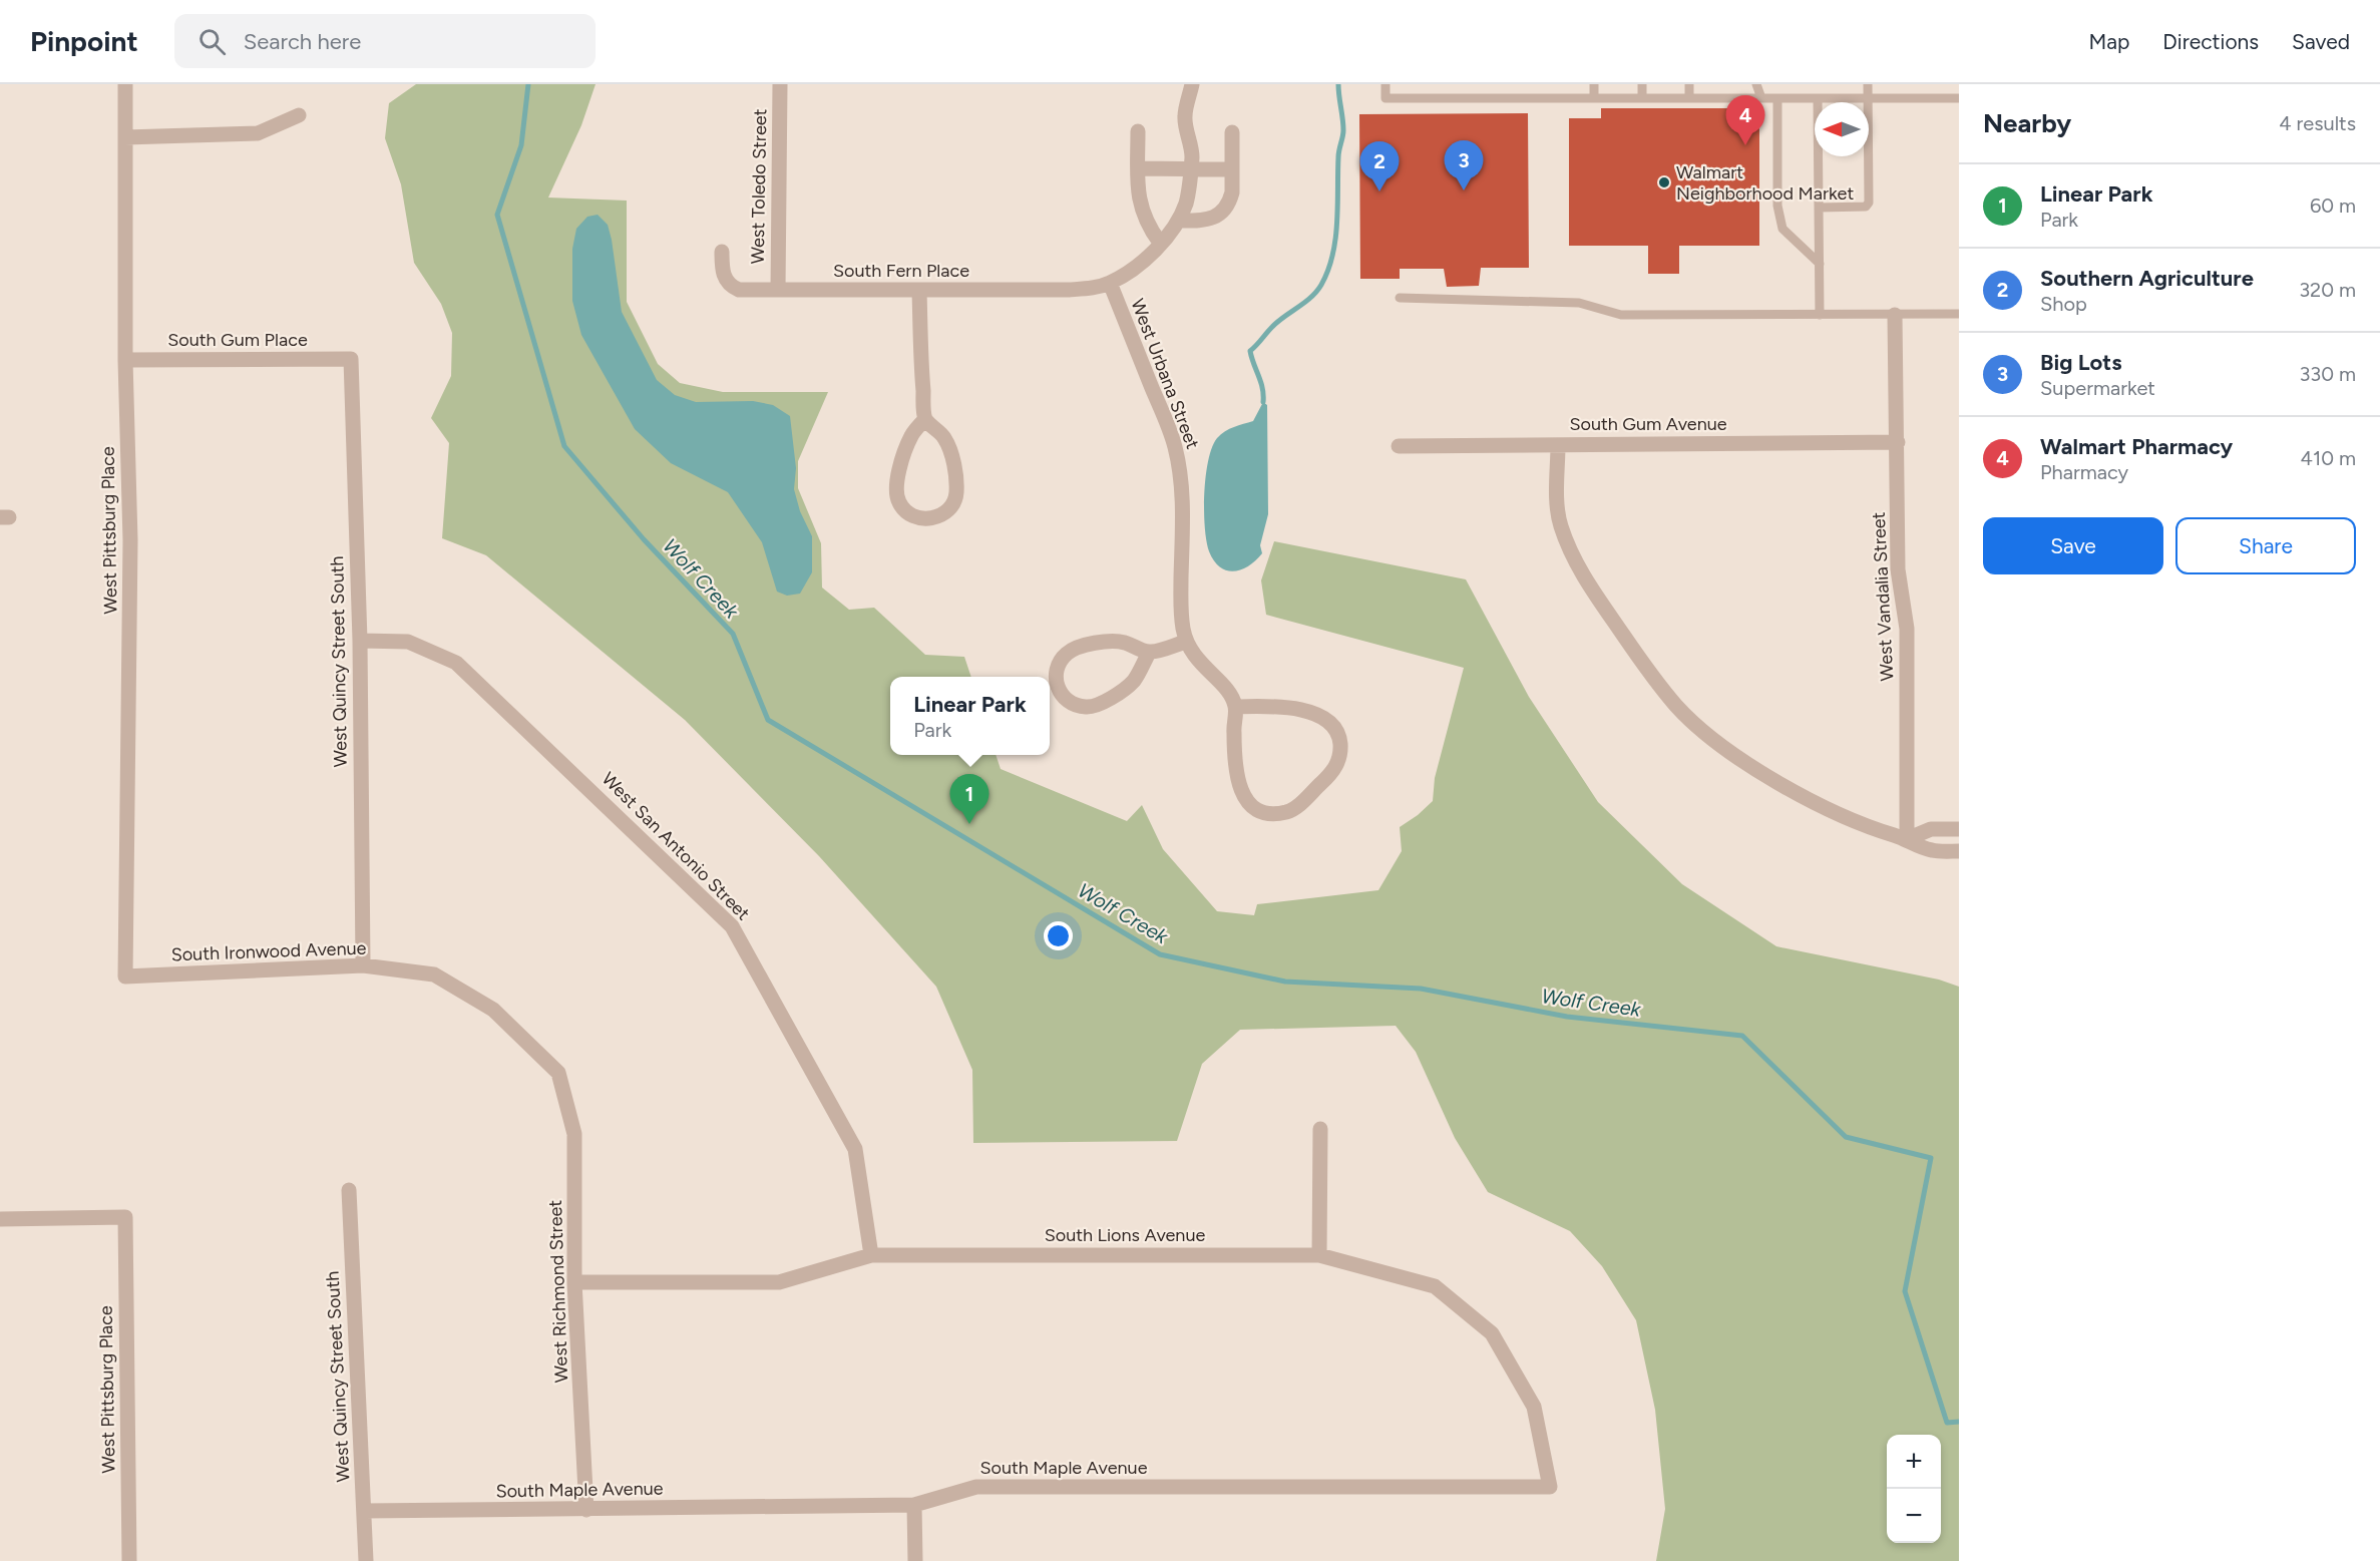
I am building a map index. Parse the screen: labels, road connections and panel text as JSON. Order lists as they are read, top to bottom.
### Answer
{
  "streets": {
    "street": [
      "West Toledo Street",
      "South Fern Place",
      "South Gum Place",
      "West Urbana Street",
      "South Gum Avenue",
      "West Pittsburg Place",
      "West Vandalia Street",
      "West Quincy Street South",
      "West San Antonio Street",
      "South Ironwood Avenue",
      "South Lions Avenue",
      "West Richmond Street",
      "South Maple Avenue"
    ]
  },
  "crossings": [
    ["West Toledo Street", "South Fern Place"],
    ["South Fern Place", "West Urbana Street"],
    ["South Gum Place", "West Pittsburg Place"],
    ["South Gum Place", "West Quincy Street South"],
    ["South Gum Avenue", "West Vandalia Street"],
    ["West Pittsburg Place", "South Ironwood Avenue"],
    ["West Quincy Street South", "West San Antonio Street"],
    ["West Quincy Street South", "South Ironwood Avenue"],
    ["West Quincy Street South", "South Maple Avenue"],
    ["West San Antonio Street", "South Lions Avenue"],
    ["South Ironwood Avenue", "West Richmond Street"],
    ["South Lions Avenue", "West Richmond Street"],
    ["South Lions Avenue", "South Maple Avenue"],
    ["West Richmond Street", "South Maple Avenue"]
  ],
  "water": ["Wolf Creek"],
  "places": ["Walmart Neighborhood Market"],
  "north": "left",
  "page": {
    "header": "Pinpoint",
    "search": "Search here",
    "nav": ["Map", "Directions", "Saved"],
    "heading": ["Nearby", "4 results"],
    "pins": [
      "4",
      "3",
      "2",
      "1"
    ],
    "list": [
      {
        "mark": "1",
        "name": "Linear Park",
        "note": "Park",
        "value": "60 m"
      },
      {
        "mark": "2",
        "name": "Southern Agriculture",
        "note": "Shop",
        "value": "320 m"
      },
      {
        "mark": "3",
        "name": "Big Lots",
        "note": "Supermarket",
        "value": "330 m"
      },
      {
        "mark": "4",
        "name": "Walmart Pharmacy",
        "note": "Pharmacy",
        "value": "410 m"
      }
    ],
    "buttons": ["Save", "Share"],
    "popup": ["Linear Park", "Park"],
    "map_buttons": ["+", "−"]
  }
}
